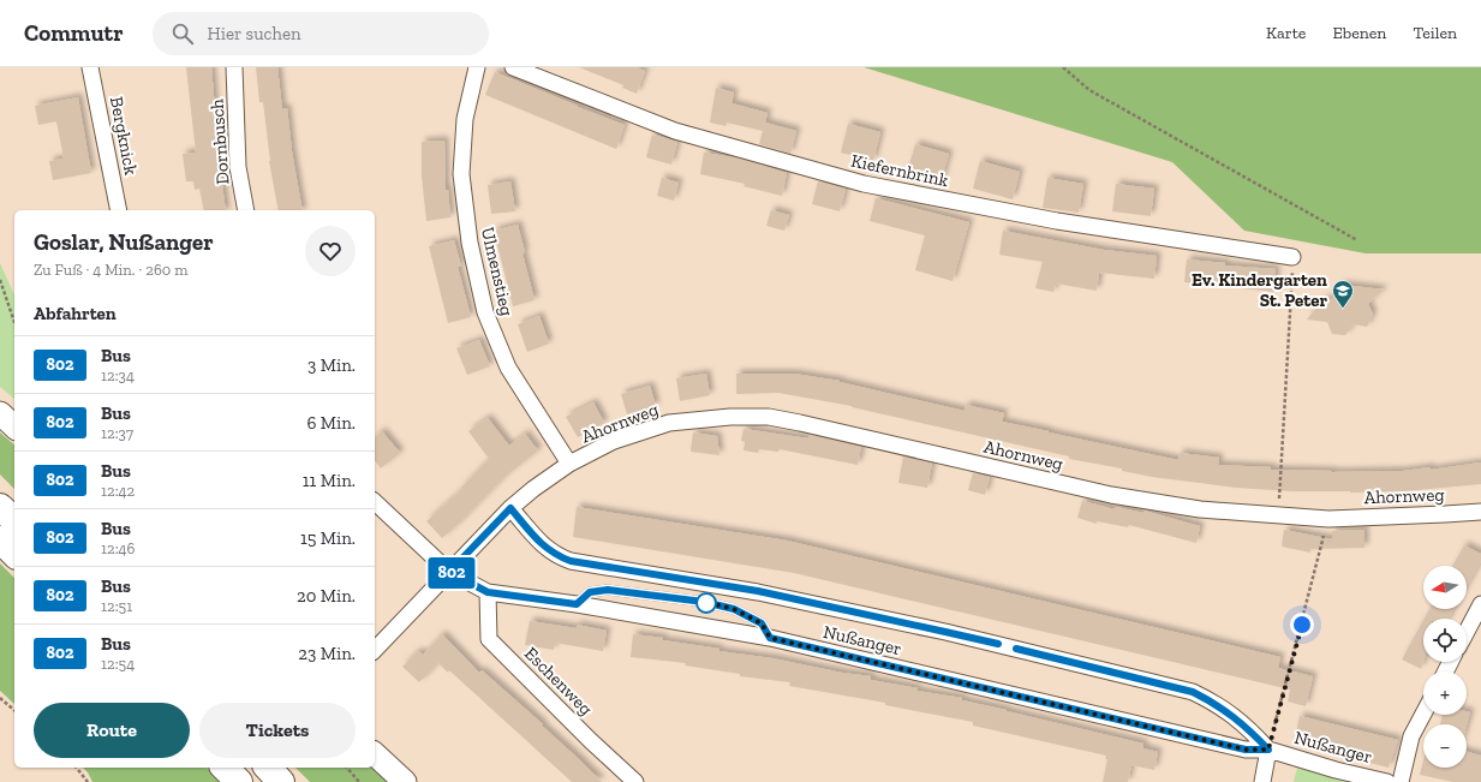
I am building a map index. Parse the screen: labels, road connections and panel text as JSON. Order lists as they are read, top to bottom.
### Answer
{
  "streets": {
    "street": [
      "Bergknick",
      "Dornbusch",
      "Kiefernbrink",
      "Ulmenstieg",
      "Ahornweg",
      "Nußanger",
      "Eschenweg"
    ]
  },
  "crossings": [
    ["Ulmenstieg", "Ahornweg"],
    ["Ahornweg", "Nußanger"],
    ["Nußanger", "Eschenweg"]
  ],
  "places": {
    "school or university": ["Ev. Kindergarten St. Peter"]
  },
  "lines": ["bus line 802"],
  "north": "left",
  "page": {
    "header": "Commutr",
    "search": "Hier suchen",
    "nav": ["Karte", "Ebenen", "Teilen"],
    "on_map": "802",
    "heading": [
      ["Goslar, Nußanger", "Zu Fuß · 4 Min. · 260 m"],
      "Abfahrten"
    ],
    "list": [
      {
        "mark": "802",
        "name": "Bus",
        "note": "12:34",
        "value": "3 Min."
      },
      {
        "mark": "802",
        "name": "Bus",
        "note": "12:37",
        "value": "6 Min."
      },
      {
        "mark": "802",
        "name": "Bus",
        "note": "12:42",
        "value": "11 Min."
      },
      {
        "mark": "802",
        "name": "Bus",
        "note": "12:46",
        "value": "15 Min."
      },
      {
        "mark": "802",
        "name": "Bus",
        "note": "12:51",
        "value": "20 Min."
      },
      {
        "mark": "802",
        "name": "Bus",
        "note": "12:54",
        "value": "23 Min."
      }
    ],
    "map_buttons": ["+", "−"],
    "buttons": ["Route", "Tickets"]
  }
}
